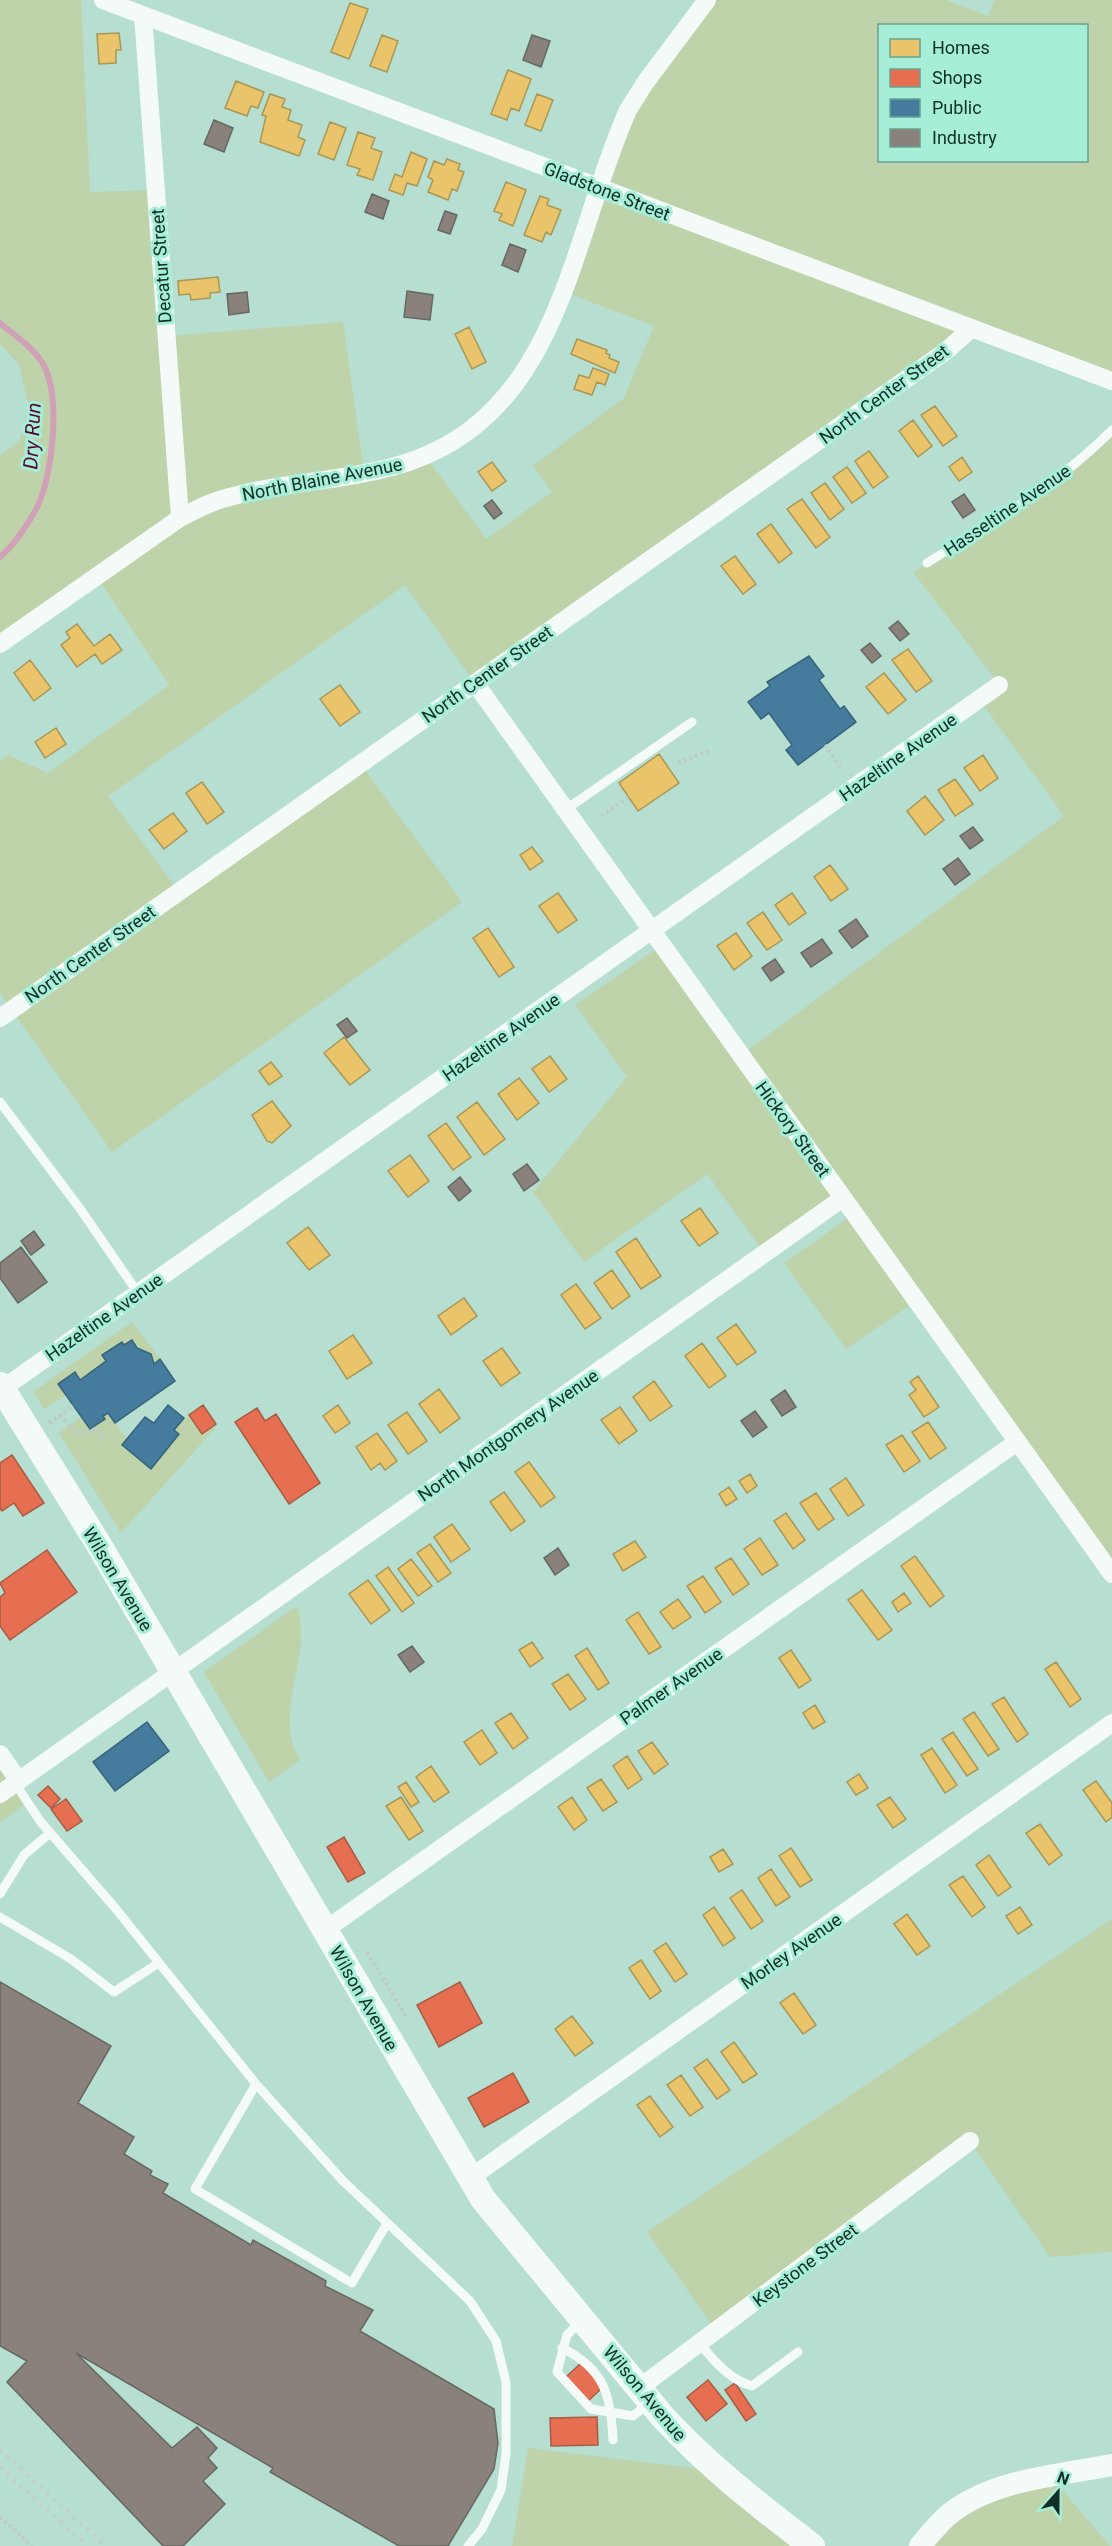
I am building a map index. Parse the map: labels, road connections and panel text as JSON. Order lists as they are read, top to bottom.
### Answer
{
  "streets": {
    "main road": ["Wilson Avenue"],
    "street": [
      "Gladstone Street",
      "Decatur Street",
      "North Center Street",
      "North Blaine Avenue",
      "Hazeltine Avenue",
      "Hickory Street",
      "North Montgomery Avenue",
      "Palmer Avenue",
      "Morley Avenue",
      "Keystone Street"
    ],
    "lane": ["Hasseltine Avenue"]
  },
  "crossings": [
    ["Gladstone Street", "Decatur Street"],
    ["Gladstone Street", "North Center Street"],
    ["Gladstone Street", "North Blaine Avenue"],
    ["Decatur Street", "North Blaine Avenue"],
    ["North Center Street", "Hickory Street"],
    ["Hazeltine Avenue", "Hickory Street"],
    ["Hazeltine Avenue", "Wilson Avenue"],
    ["Hickory Street", "North Montgomery Avenue"],
    ["Hickory Street", "Palmer Avenue"],
    ["North Montgomery Avenue", "Wilson Avenue"],
    ["Wilson Avenue", "Palmer Avenue"],
    ["Wilson Avenue", "Morley Avenue"],
    ["Wilson Avenue", "Keystone Street"]
  ],
  "water": ["Dry Run"],
  "legend": [
    "Homes",
    "Shops",
    "Public",
    "Industry"
  ],
  "north": "top"
}
